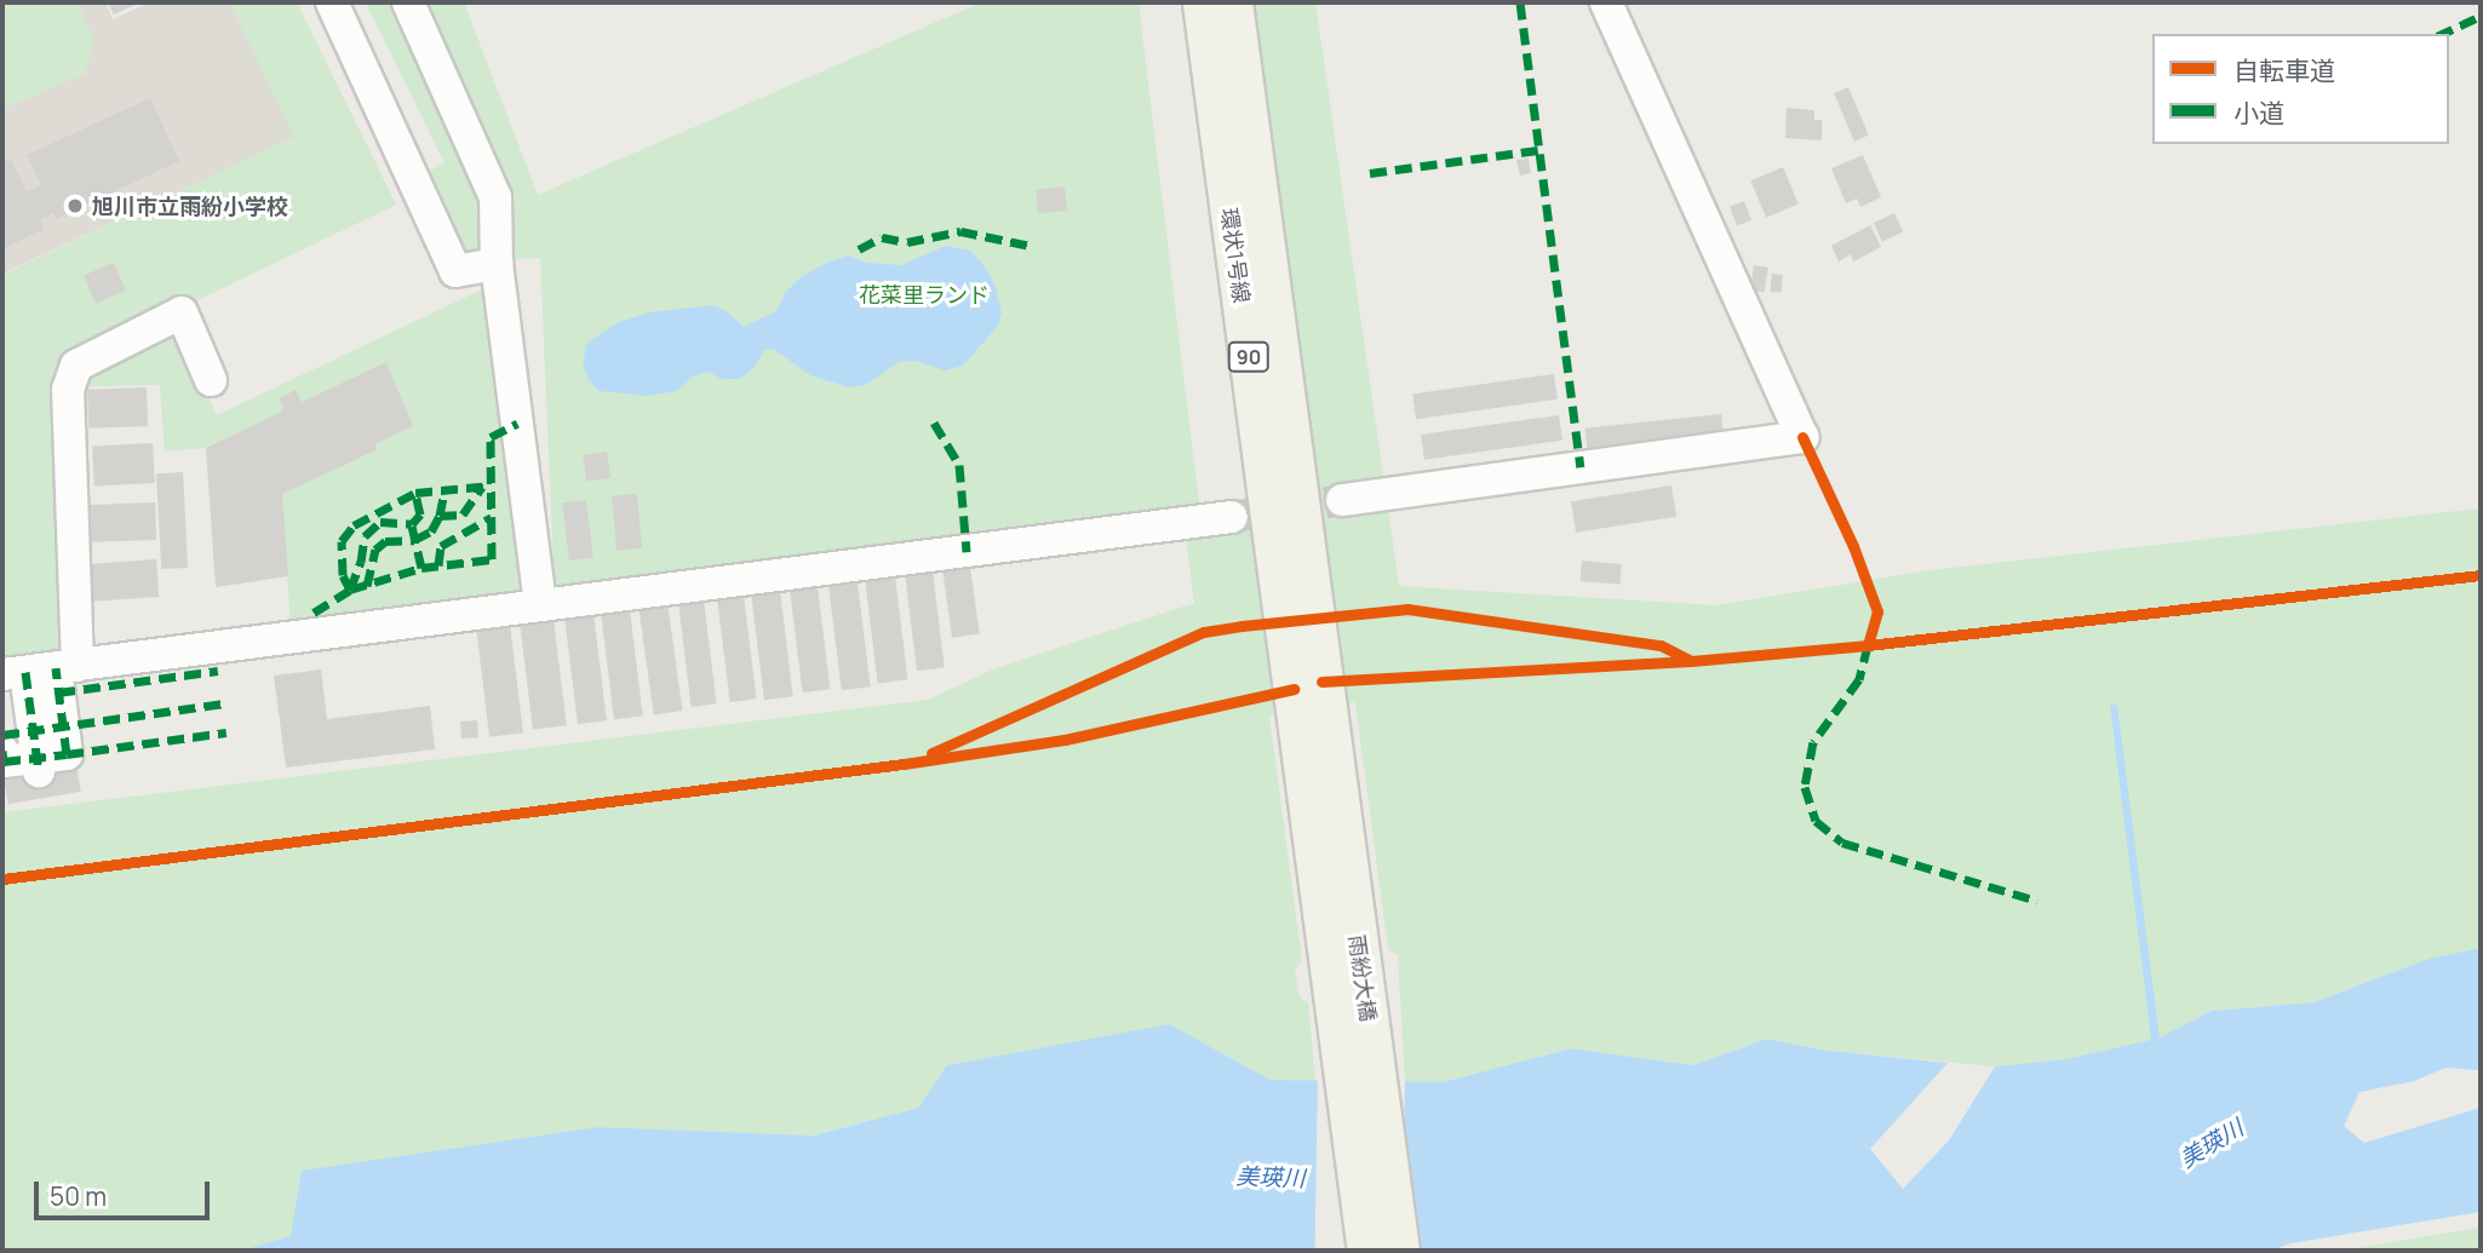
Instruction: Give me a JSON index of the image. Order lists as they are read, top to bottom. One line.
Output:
{"streets":{"main road":["環状1号線","90","雨紛大橋"]},"crossings":[["環状1号線","雨紛大橋"]],"water":["美瑛川"],"parks":["花菜里ランド"],"places":["旭川市立雨紛小学校"],"legend":["自転車道","小道"],"scale_bar":"50 m"}
